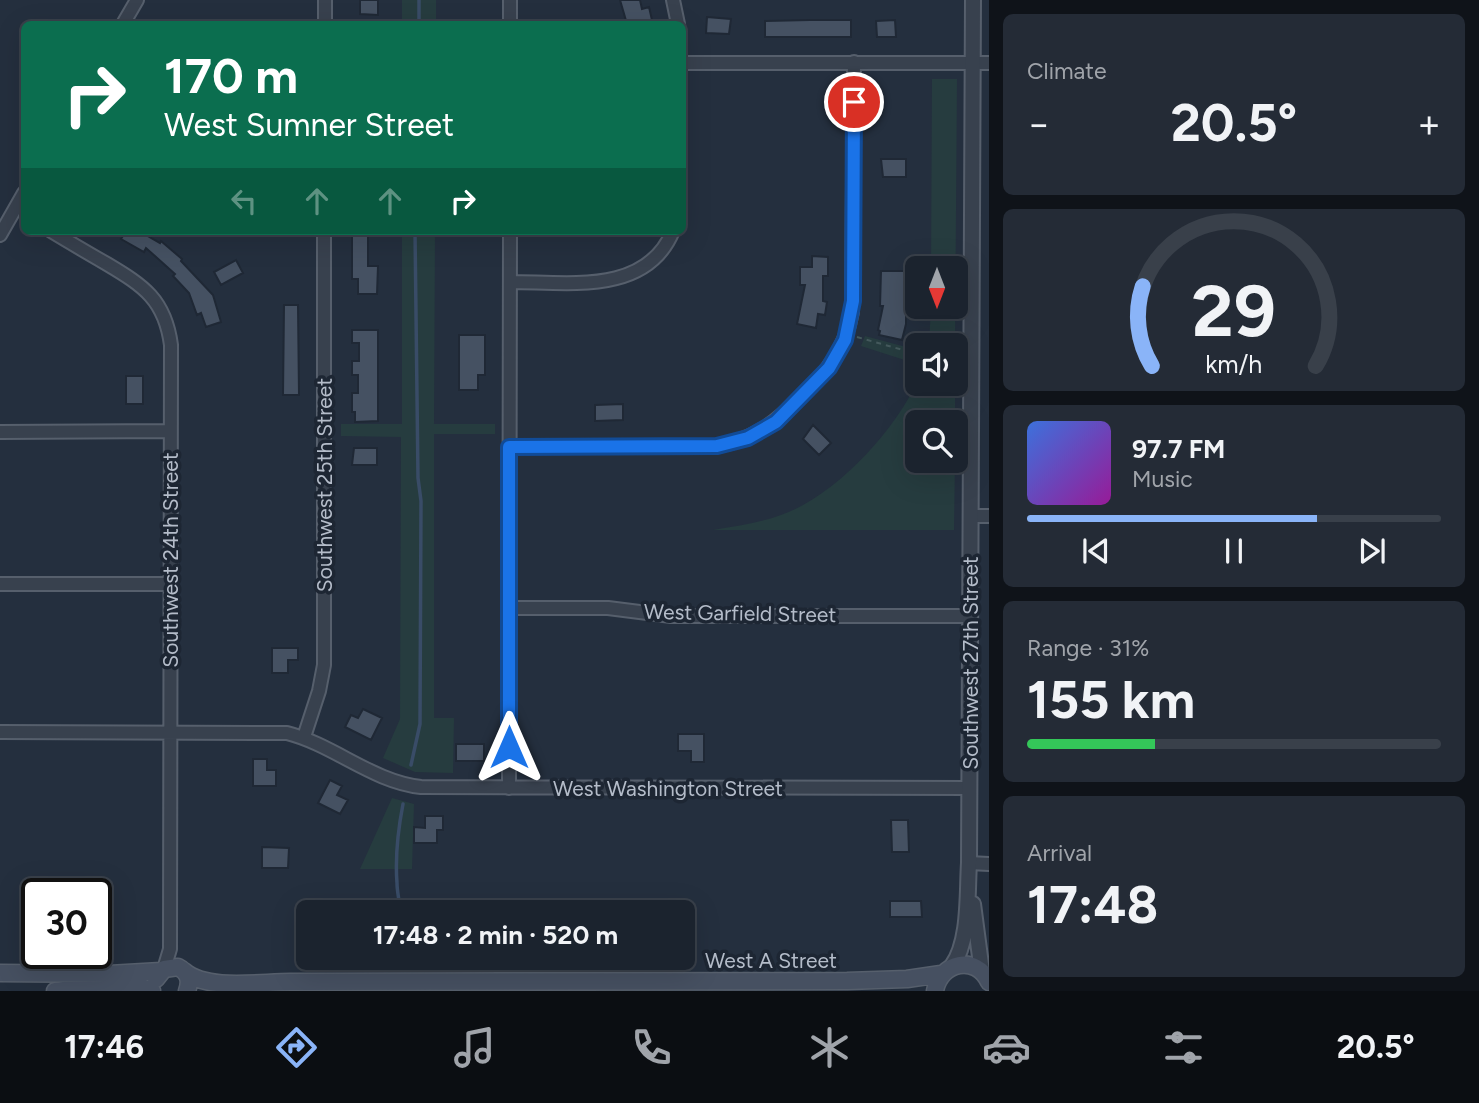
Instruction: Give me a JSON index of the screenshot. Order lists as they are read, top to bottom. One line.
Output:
{"streets":{"main road":["West A Street"],"street":["Southwest 25th Street","Southwest 24th Street","West Garfield Street","Southwest 27th Street","West Washington Street"]},"crossings":[["Southwest 25th Street","West Washington Street"],["Southwest 24th Street","West Washington Street"],["Southwest 24th Street","West A Street"],["West Garfield Street","Southwest 27th Street"],["Southwest 27th Street","West Washington Street"],["Southwest 27th Street","West A Street"]],"north":"bottom","page":{"tile":["Climate",["Range · 31%","155 km"],["Arrival","17:48"]],"turn":["170 m","West Sumner Street"],"heat":["−","20.5°","+"],"song":["97.7 FM","Music"],"limit":"30","trip":"17:48 · 2 min · 520 m","tabs":["17:46","20.5°"],"gauge":["29","km/h"]}}
